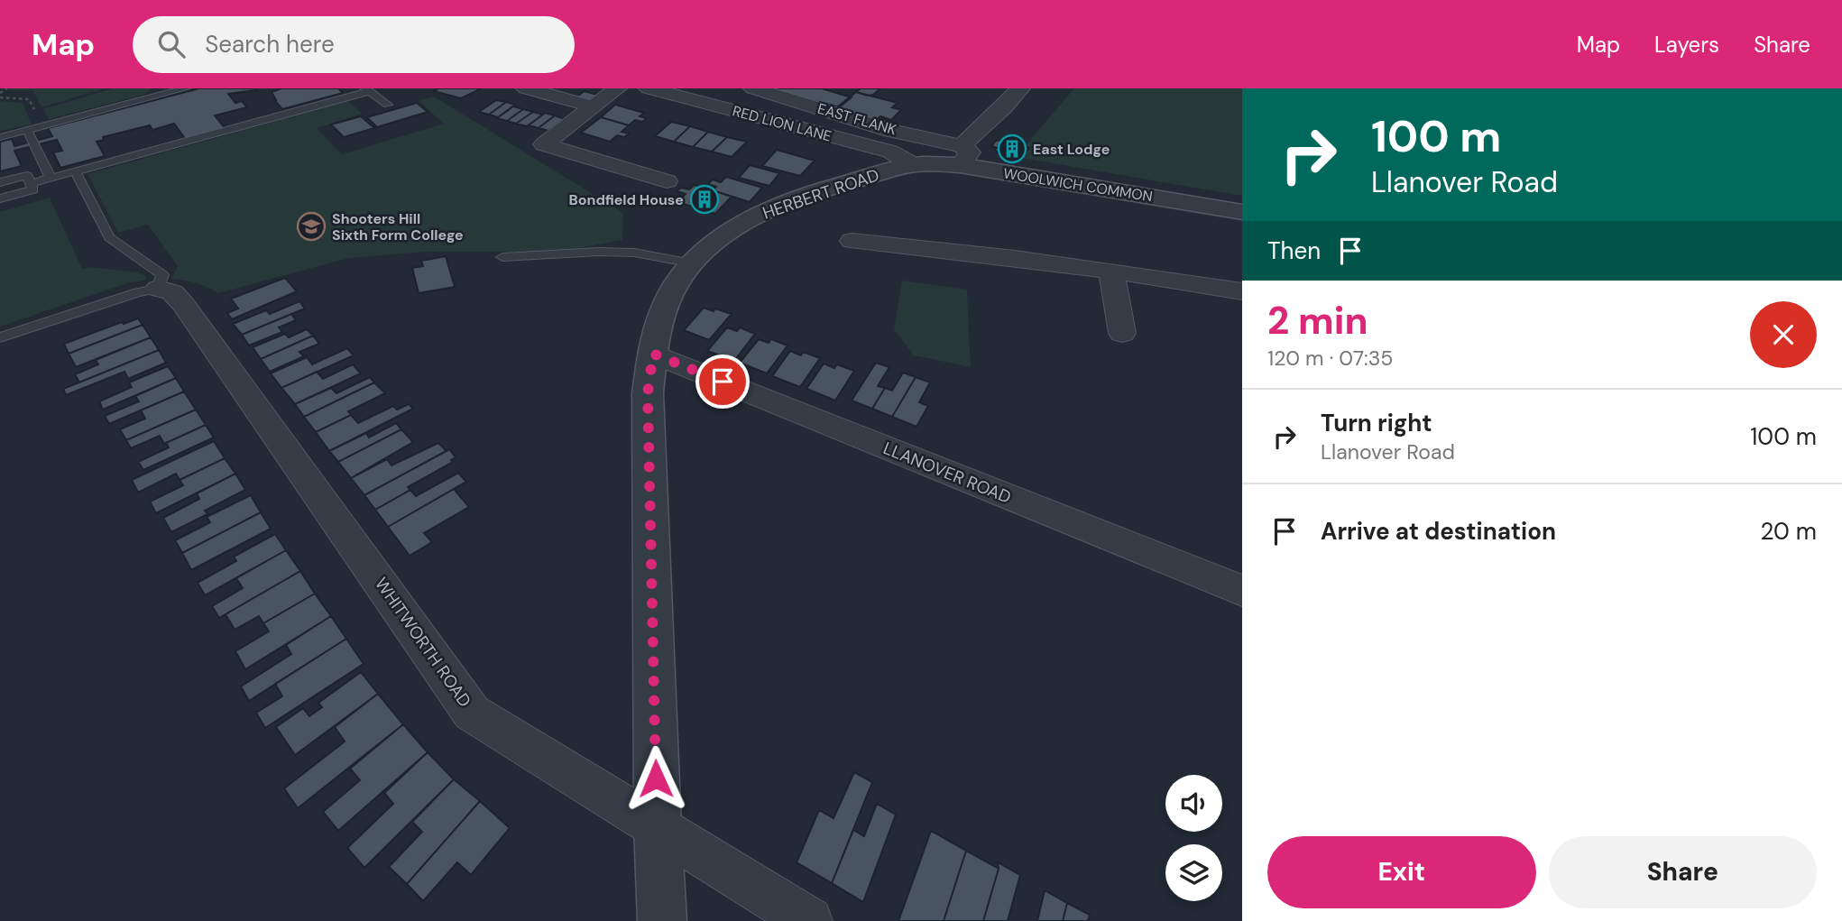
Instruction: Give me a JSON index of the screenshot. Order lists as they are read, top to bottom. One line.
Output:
{"streets":{"street":["EAST FLANK","RED LION LANE","WOOLWICH COMMON","HERBERT ROAD","LLANOVER ROAD","WHITWORTH ROAD"]},"crossings":[["EAST FLANK","WOOLWICH COMMON"],["RED LION LANE","WOOLWICH COMMON"],["RED LION LANE","HERBERT ROAD"],["WOOLWICH COMMON","HERBERT ROAD"],["HERBERT ROAD","LLANOVER ROAD"],["HERBERT ROAD","WHITWORTH ROAD"]],"places":{"building":["East Lodge","Bondfield House"],"school or university":["Shooters Hill Sixth Form College"]},"page":{"header":"Map","search":"Search here","nav":["Map","Layers","Share"],"turn":["100 m","Llanover Road"],"then":"Then","heading":["2 min","120 m · 07:35"],"list":[{"name":"Turn right","note":"Llanover Road","value":"100 m"},{"name":"Arrive at destination","value":"20 m"}],"buttons":["Exit","Share"]}}
